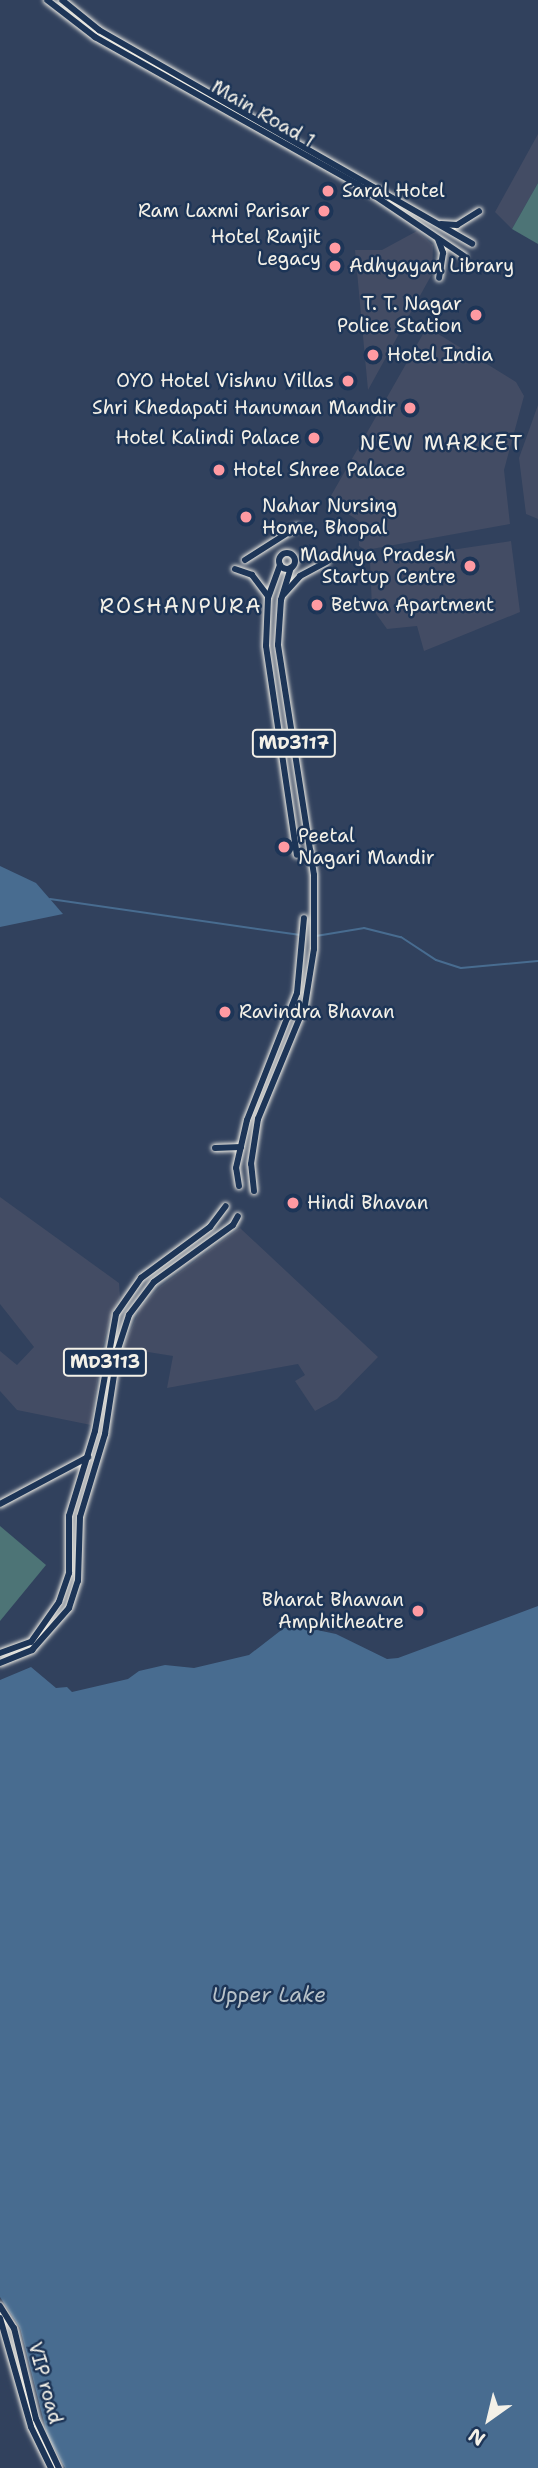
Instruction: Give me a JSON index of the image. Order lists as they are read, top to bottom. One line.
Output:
{"streets":{"main road":["Main Road 1","MD3117","MD3113","VIP road"]},"districts":["NEW MARKET","ROSHANPURA"],"water":["Upper Lake"],"places":["Saral Hotel","Ram Laxmi Parisar","Hotel Ranjit Legacy","Adhyayan Library","T. T. Nagar Police Station","Hotel India","OYO Hotel Vishnu Villas","Shri Khedapati Hanuman Mandir","Hotel Kalindi Palace","Hotel Shree Palace","Nahar Nursing Home, Bhopal","Madhya Pradesh Startup Centre","Betwa Apartment","Peetal Nagari Mandir","Ravindra Bhavan","Hindi Bhavan","Bharat Bhawan Amphitheatre"],"north":"bottom left"}
